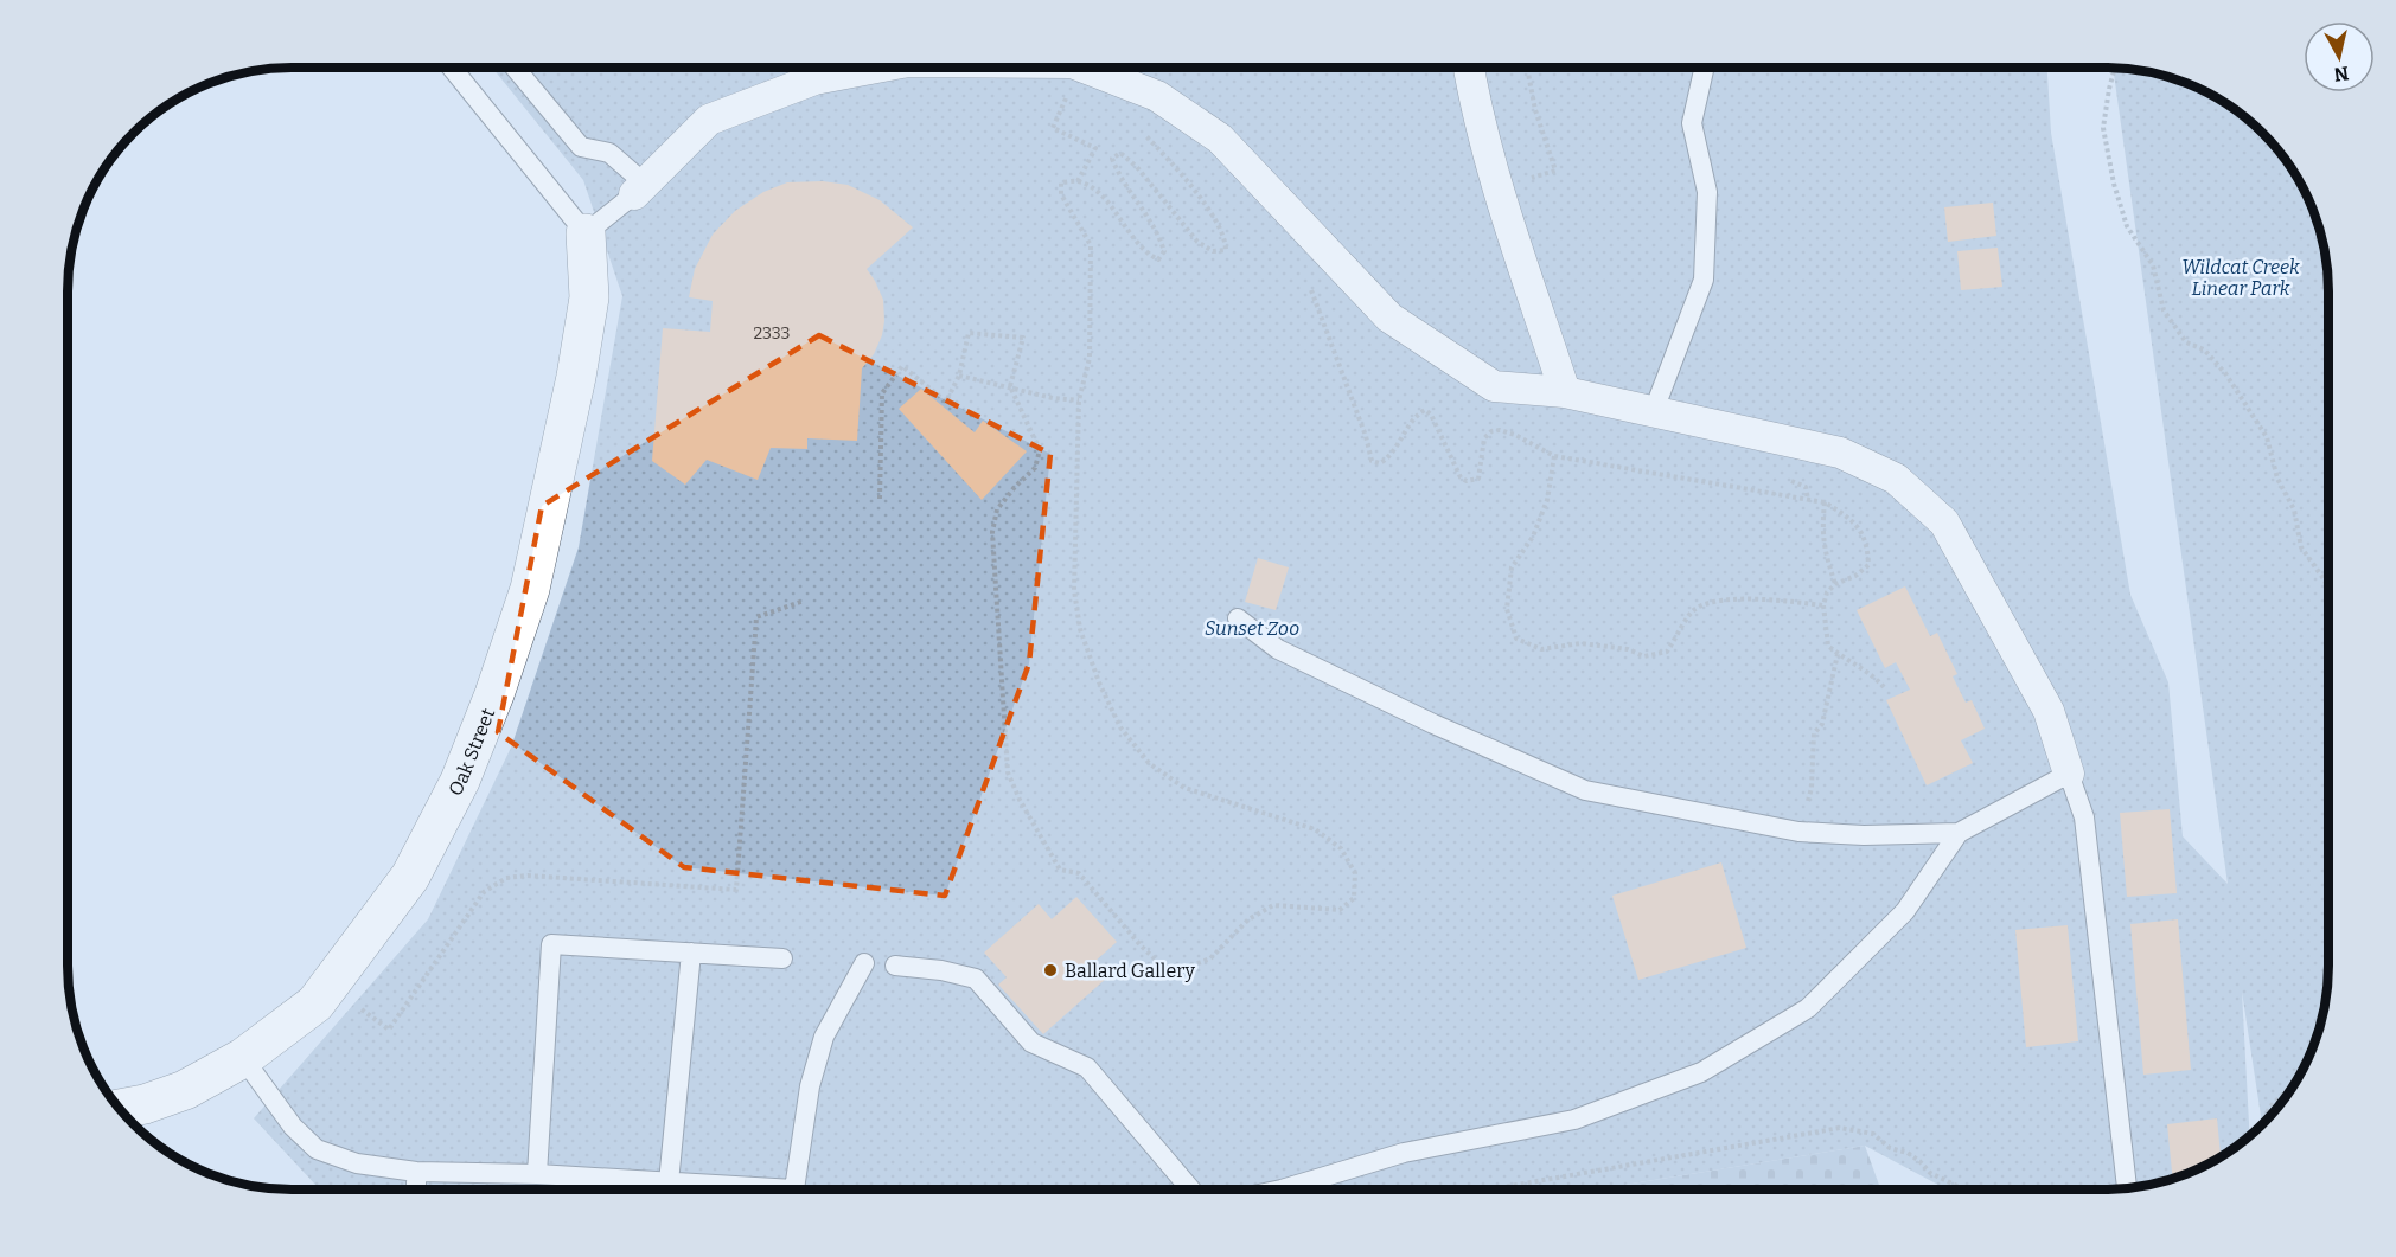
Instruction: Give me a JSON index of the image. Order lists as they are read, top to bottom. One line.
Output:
{"streets":{"street":["Oak Street"]},"parks":["Wildcat Creek Linear Park","Sunset Zoo"],"places":["Ballard Gallery"],"house_numbers":["2333"],"north":"bottom"}
